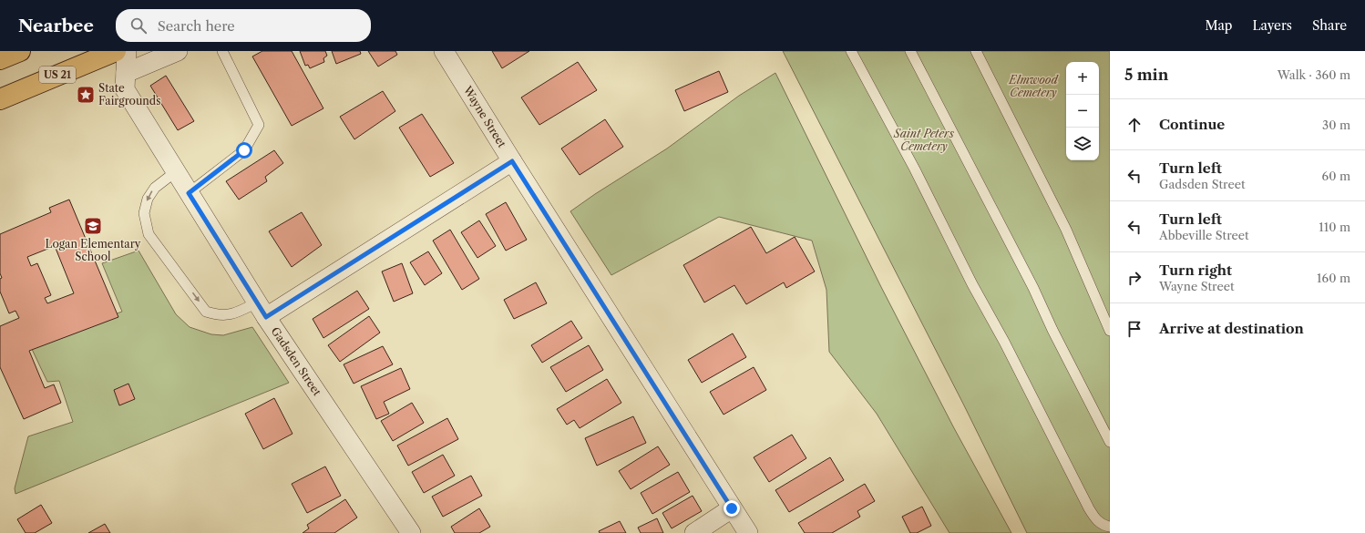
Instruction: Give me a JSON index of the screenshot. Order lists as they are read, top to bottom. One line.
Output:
{"streets":{"highway":["US 21"],"street":["Wayne Street","Gadsden Street"]},"parks":["Elmwood Cemetery","Saint Peters Cemetery"],"places":{"place":["State Fairgrounds"],"school or university":["Logan Elementary School"]},"page":{"header":"Nearbee","search":"Search here","nav":["Map","Layers","Share"],"heading":["5 min","Walk · 360 m"],"map_buttons":["+","−"],"list":[["Continue","30 m"],["Turn left","Gadsden Street","60 m"],["Turn left","Abbeville Street","110 m"],["Turn right","Wayne Street","160 m"],"Arrive at destination"]}}
